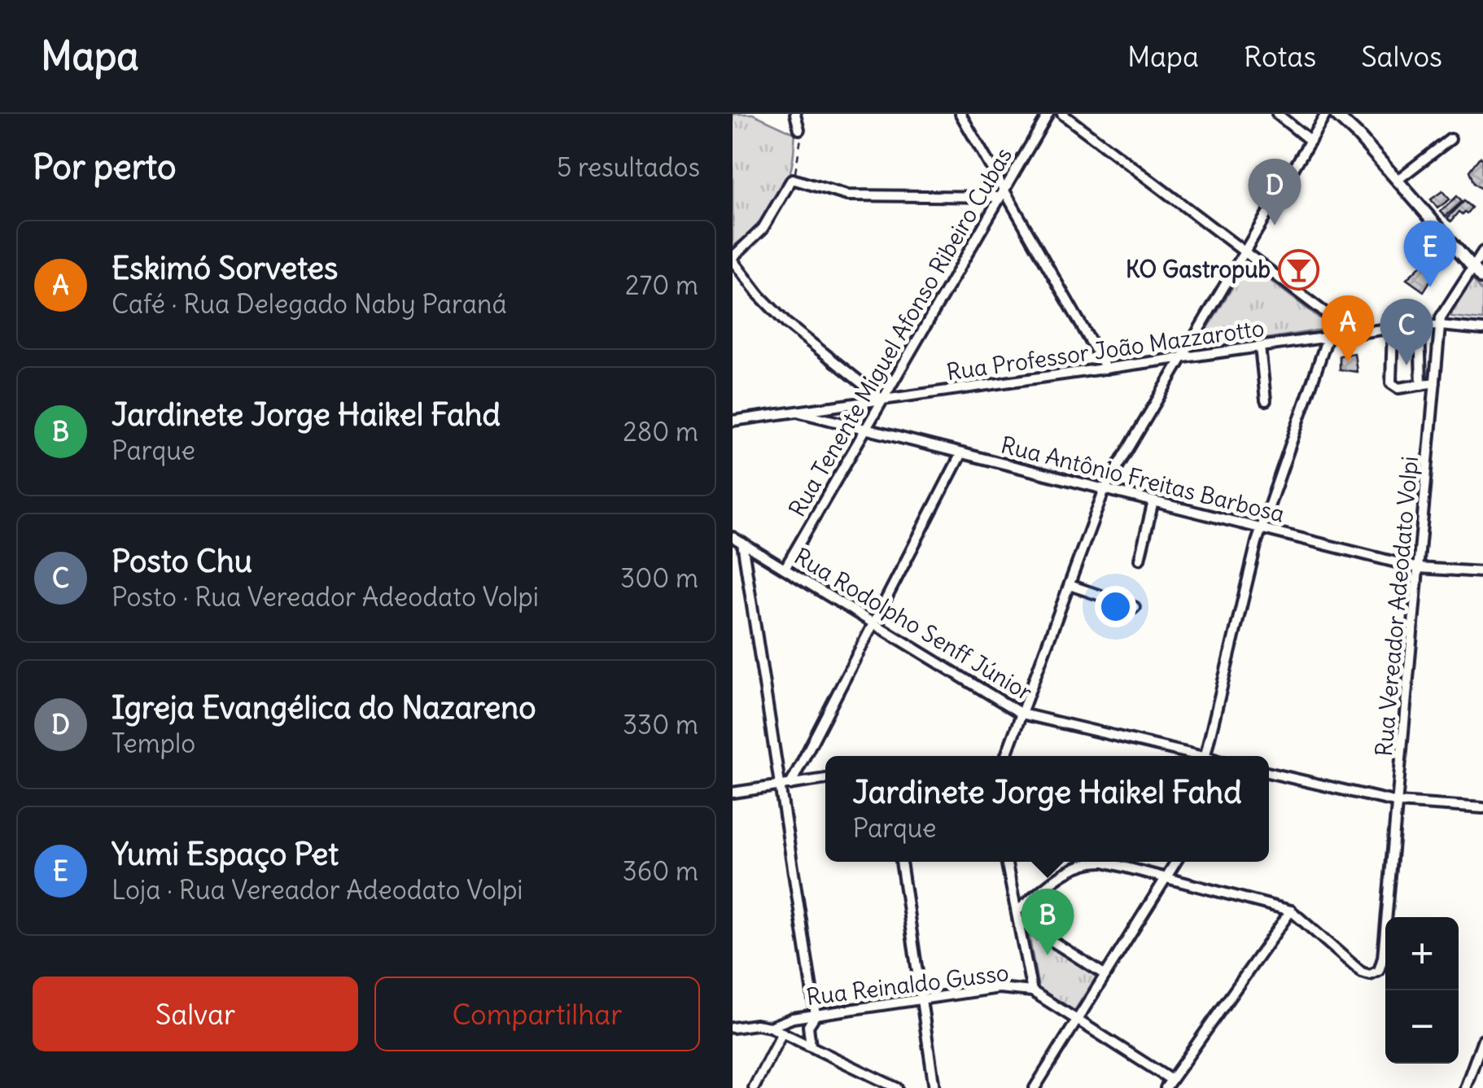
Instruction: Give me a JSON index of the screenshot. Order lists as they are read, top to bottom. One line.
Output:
{"streets":{"street":["Rua Tenente Miguel Afonso Ribeiro Cubas","Rua Professor João Mazzarotto","Rua Antônio Freitas Barbosa","Rua Vereador Adeodato Volpi","Rua Rodolpho Senff Júnior","Rua Reinaldo Gusso"]},"crossings":[["Rua Tenente Miguel Afonso Ribeiro Cubas","Rua Professor João Mazzarotto"],["Rua Tenente Miguel Afonso Ribeiro Cubas","Rua Antônio Freitas Barbosa"],["Rua Tenente Miguel Afonso Ribeiro Cubas","Rua Rodolpho Senff Júnior"],["Rua Professor João Mazzarotto","Rua Antônio Freitas Barbosa"],["Rua Professor João Mazzarotto","Rua Vereador Adeodato Volpi"],["Rua Antônio Freitas Barbosa","Rua Vereador Adeodato Volpi"]],"places":{"bar":["KO Gastropub"]},"page":{"header":"Mapa","nav":["Mapa","Rotas","Salvos"],"heading":["Por perto","5 resultados"],"pins":["D","E","A","C","B"],"list":[{"mark":"A","name":"Eskimó Sorvetes","note":"Café · Rua Delegado Naby Paraná","value":"270 m"},{"mark":"B","name":"Jardinete Jorge Haikel Fahd","note":"Parque","value":"280 m"},{"mark":"C","name":"Posto Chu","note":"Posto · Rua Vereador Adeodato Volpi","value":"300 m"},{"mark":"D","name":"Igreja Evangélica do Nazareno","note":"Templo","value":"330 m"},{"mark":"E","name":"Yumi Espaço Pet","note":"Loja · Rua Vereador Adeodato Volpi","value":"360 m"}],"popup":["Jardinete Jorge Haikel Fahd","Parque"],"map_buttons":["+","−"],"buttons":["Salvar","Compartilhar"]}}
